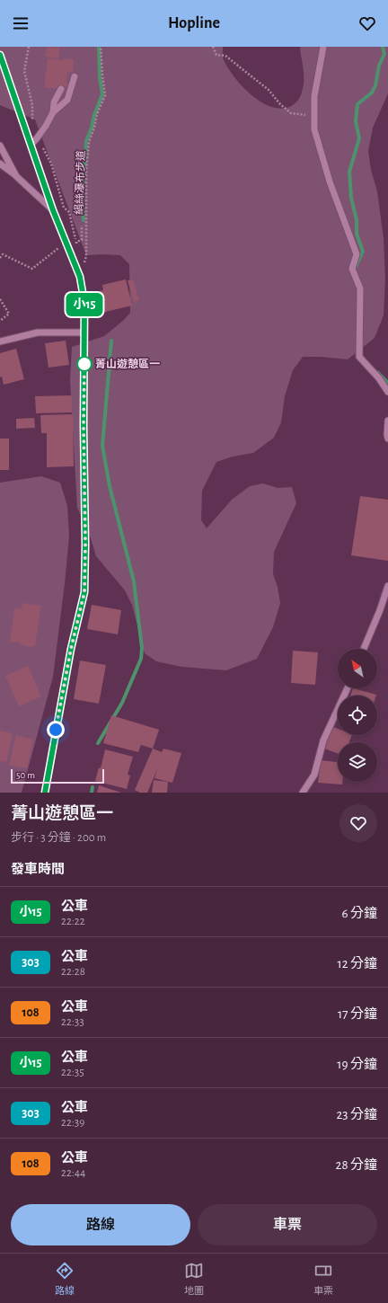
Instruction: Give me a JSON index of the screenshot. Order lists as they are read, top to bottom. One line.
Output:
{"streets":{"path":["絹絲瀑布步道"]},"places":["菁山遊憩區一"],"lines":["bus line 小15"],"scale_bar":"50 m","north":"top left","page":{"header":"Hopline","on_map":"小15","scale":"50 m","heading":[["菁山遊憩區一","步行 · 3 分鐘 · 200 m"],"發車時間"],"list":[{"mark":"小15","name":"公車","note":"22:22","value":"6 分鐘"},{"mark":"303","name":"公車","note":"22:28","value":"12 分鐘"},{"mark":"108","name":"公車","note":"22:33","value":"17 分鐘"},{"mark":"小15","name":"公車","note":"22:35","value":"19 分鐘"},{"mark":"303","name":"公車","note":"22:39","value":"23 分鐘"},{"mark":"108","name":"公車","note":"22:44","value":"28 分鐘"}],"buttons":["路線","車票"],"tabs":["路線","地圖","車票"]}}
